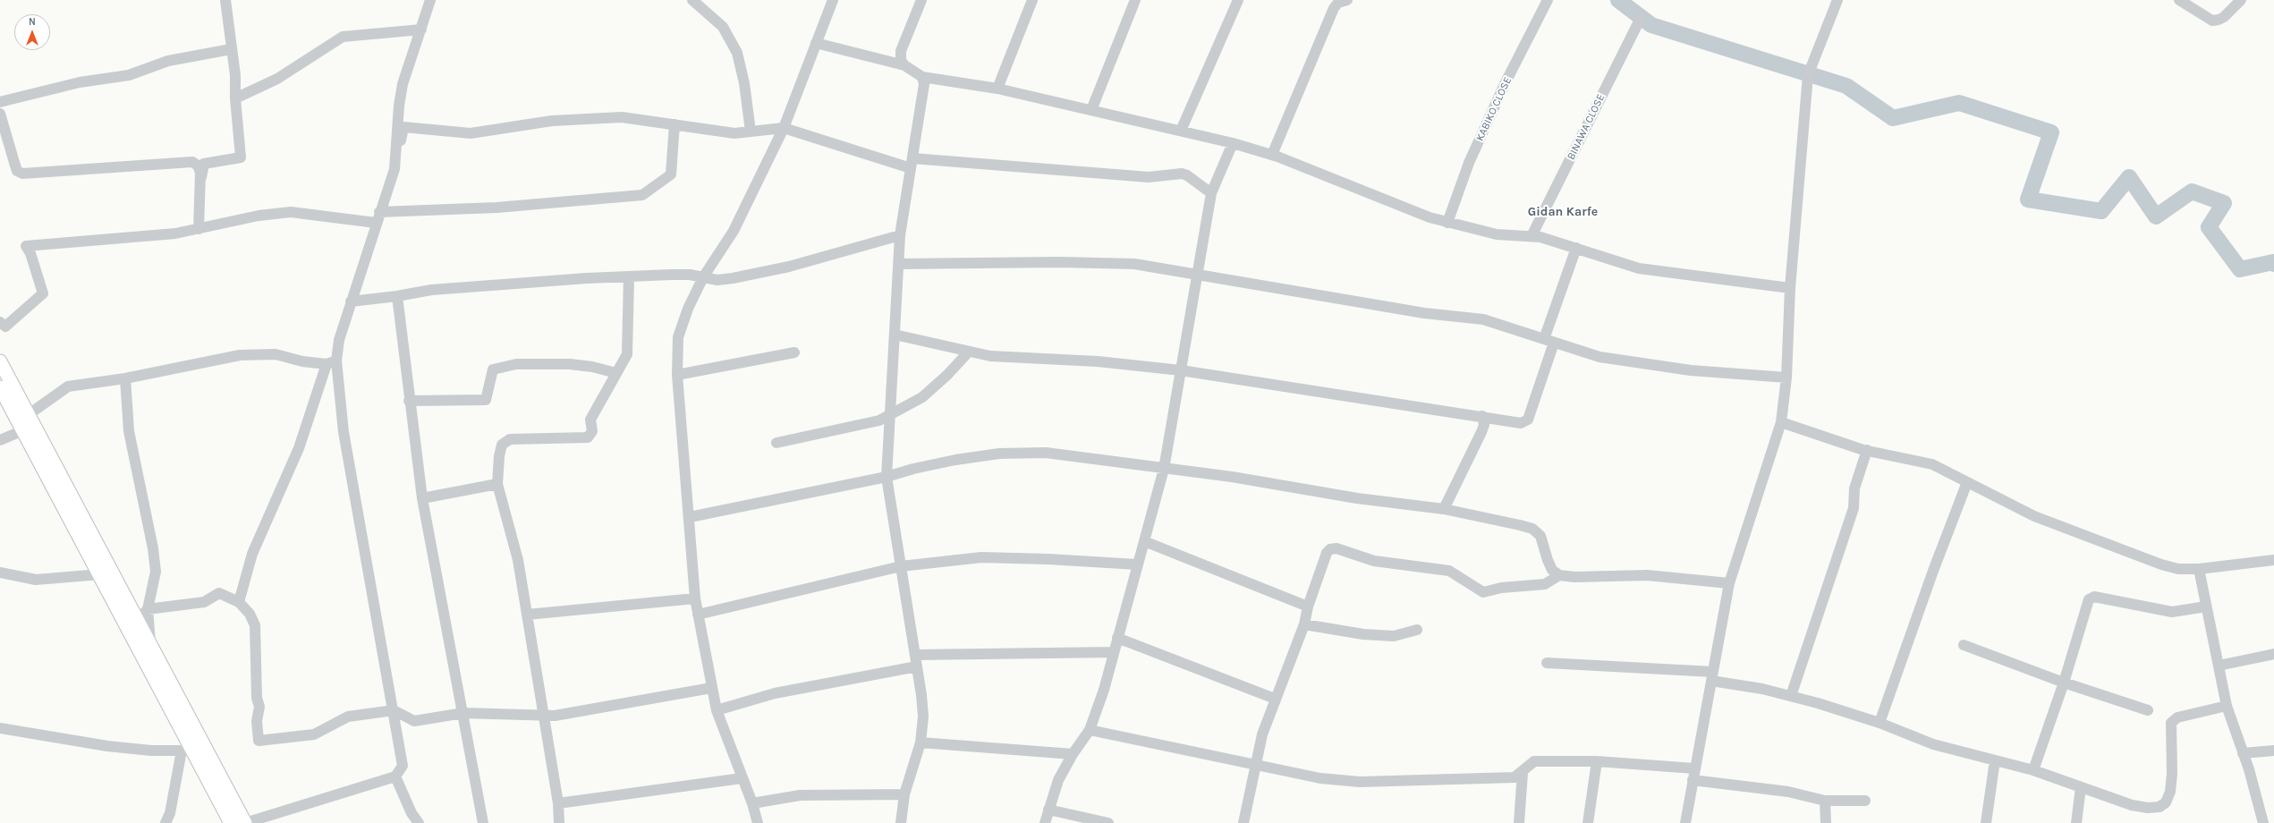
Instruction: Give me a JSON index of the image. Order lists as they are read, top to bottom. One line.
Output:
{"streets":{"street":["KABIKO CLOSE","BINAWA CLOSE"]},"districts":["Gidan Karfe"],"north":"top"}
